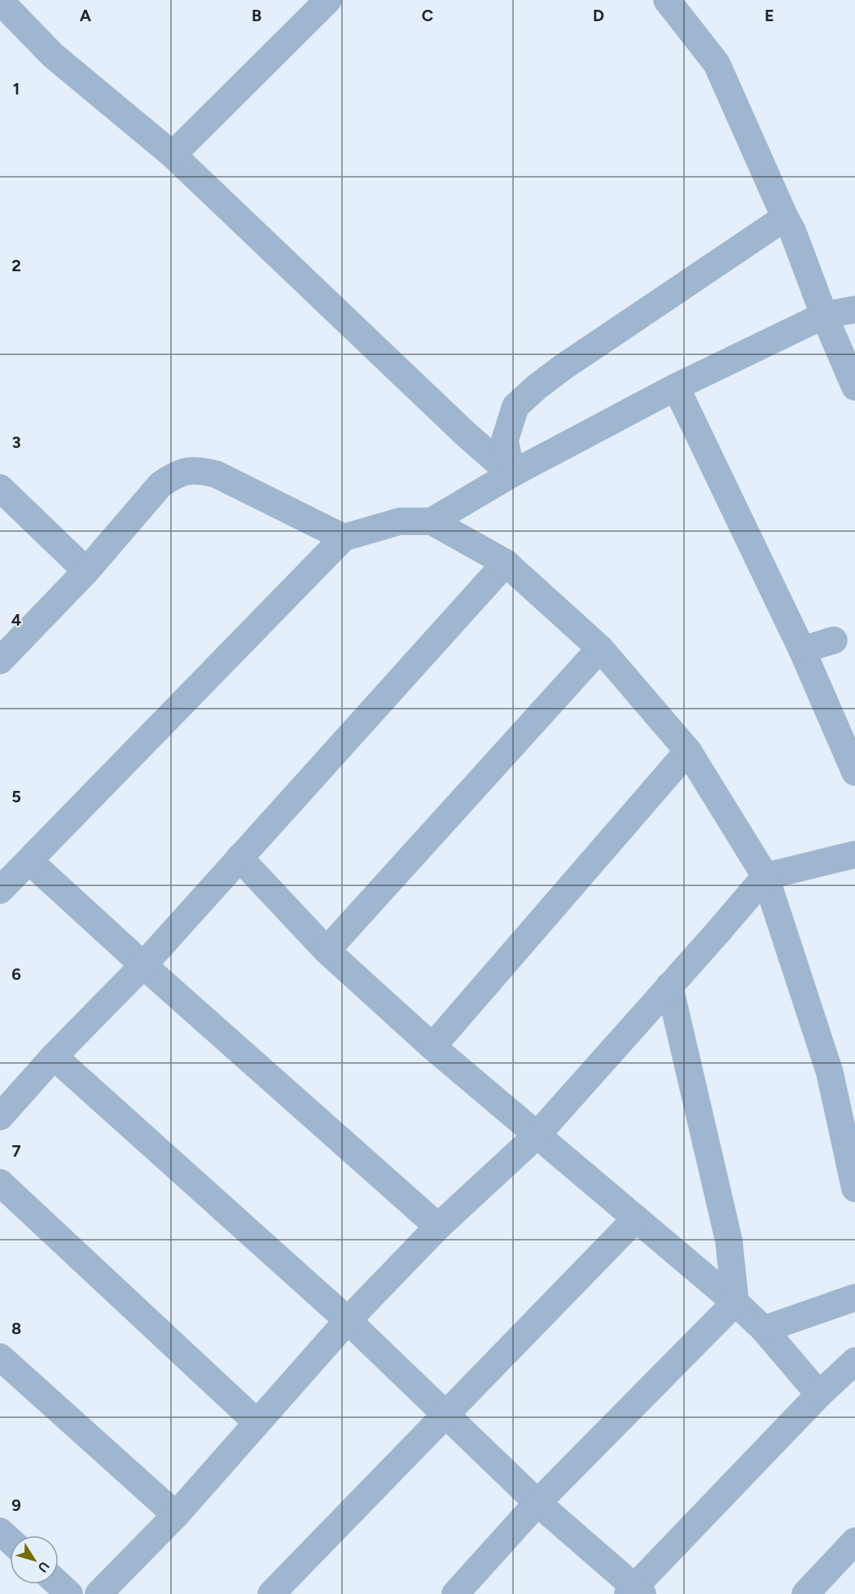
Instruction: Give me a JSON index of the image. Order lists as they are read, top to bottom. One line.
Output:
{"north":"bottom right","grid":{"columns":["A","B","C","D","E"],"rows":["1","2","3","4","5","6","7","8","9"]}}
